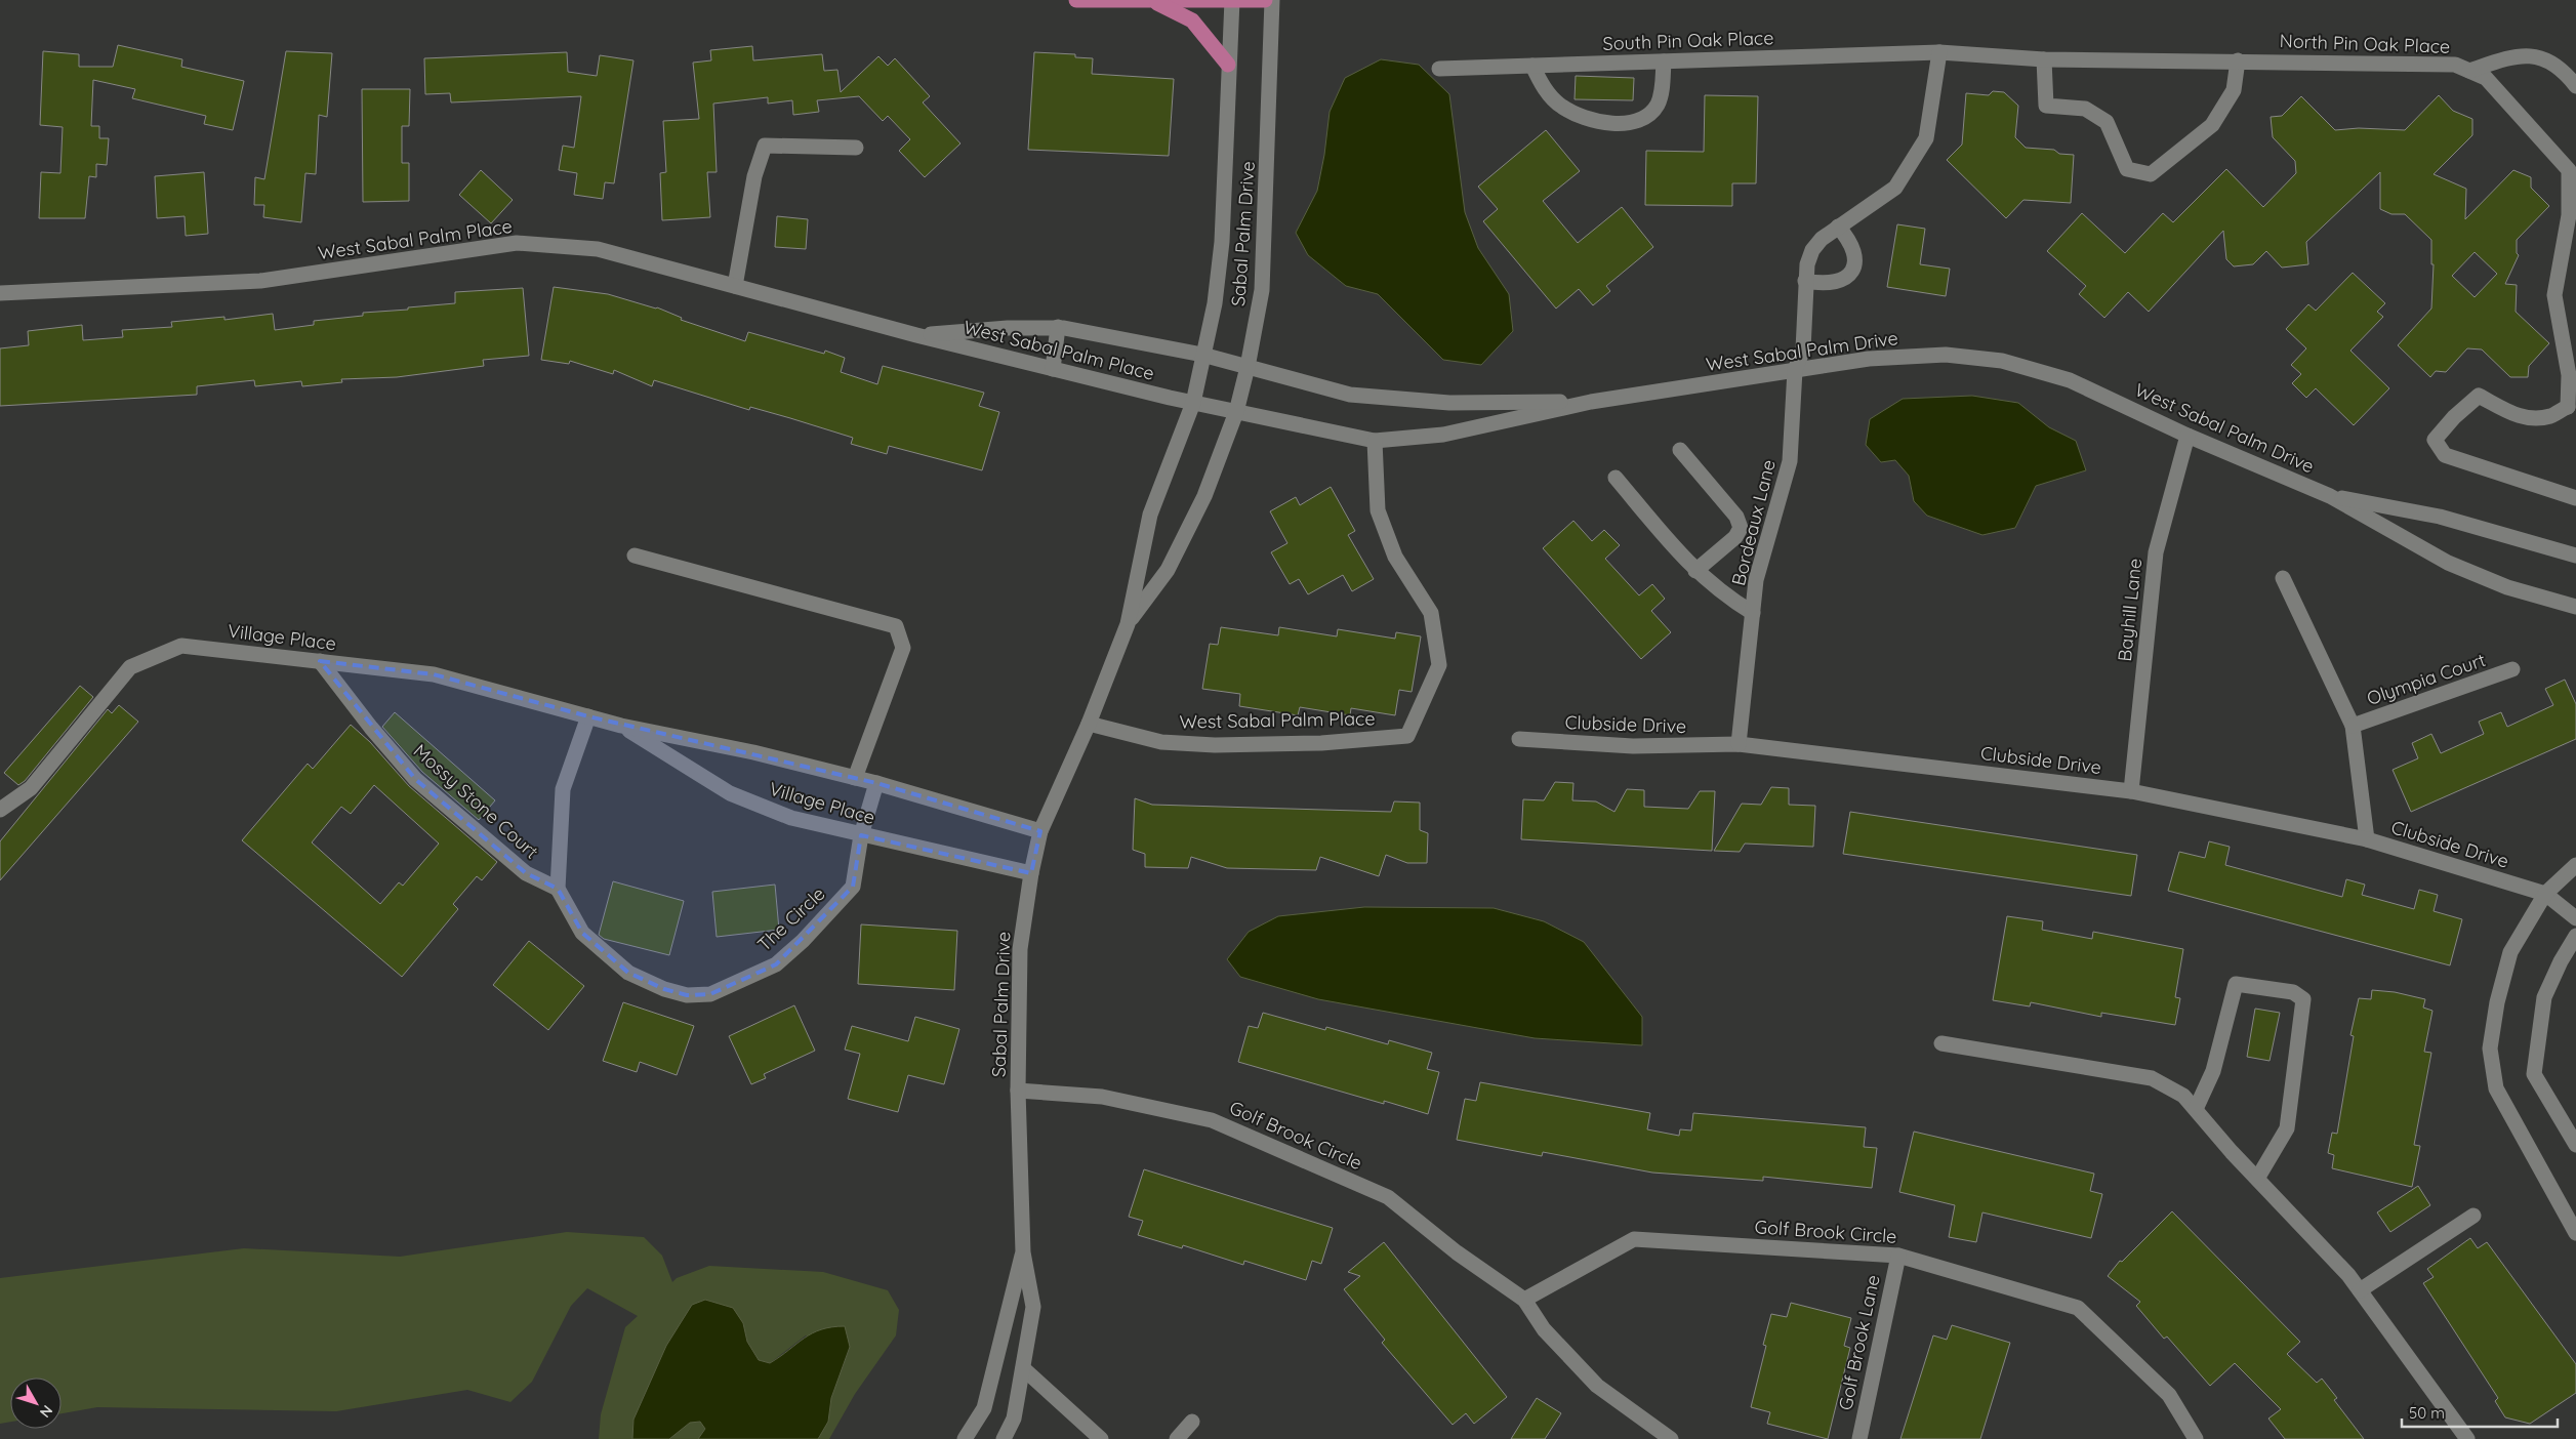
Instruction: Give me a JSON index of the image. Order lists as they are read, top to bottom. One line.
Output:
{"streets":{"street":["South Pin Oak Place","North Pin Oak Place","Sabal Palm Drive","West Sabal Palm Place","West Sabal Palm Drive","Bordeaux Lane","Bayhill Lane","Village Place","Olympia Court","Clubside Drive","Mossy Stone Court","The Circle","Golf Brook Circle","Golf Brook Lane"]},"crossings":[["South Pin Oak Place","North Pin Oak Place"],["South Pin Oak Place","Bordeaux Lane"],["North Pin Oak Place","Bordeaux Lane"],["Sabal Palm Drive","West Sabal Palm Place"],["Sabal Palm Drive","West Sabal Palm Drive"],["Sabal Palm Drive","Village Place"],["Sabal Palm Drive","Golf Brook Circle"],["West Sabal Palm Place","West Sabal Palm Drive"],["West Sabal Palm Drive","Bordeaux Lane"],["West Sabal Palm Drive","Bayhill Lane"],["Bordeaux Lane","Clubside Drive"],["Bayhill Lane","Clubside Drive"],["Village Place","Mossy Stone Court"],["Village Place","The Circle"],["Olympia Court","Clubside Drive"],["Mossy Stone Court","The Circle"],["Golf Brook Circle","Golf Brook Lane"]],"scale_bar":"50 m","north":"bottom right"}
